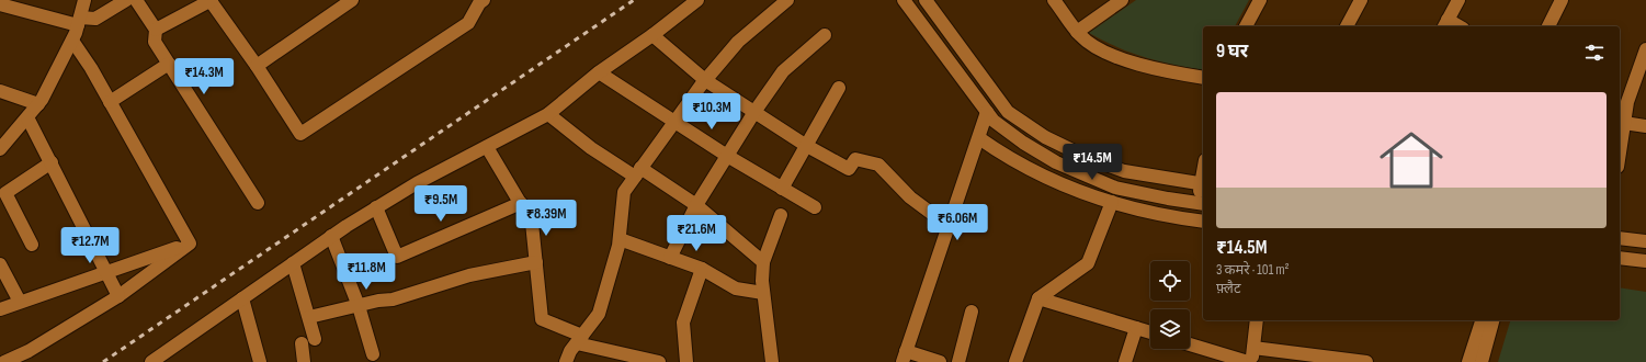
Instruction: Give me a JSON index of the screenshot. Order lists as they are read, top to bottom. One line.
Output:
{"page":{"heading":"9 घर","price":["₹14.3M","₹10.3M","₹14.5M","₹9.5M","₹8.39M","₹6.06M","₹21.6M","₹12.7M","₹11.8M"],"list":[{"name":"₹14.5M","note":"3 कमरे · 101 m² · फ़्लैट"}]}}
